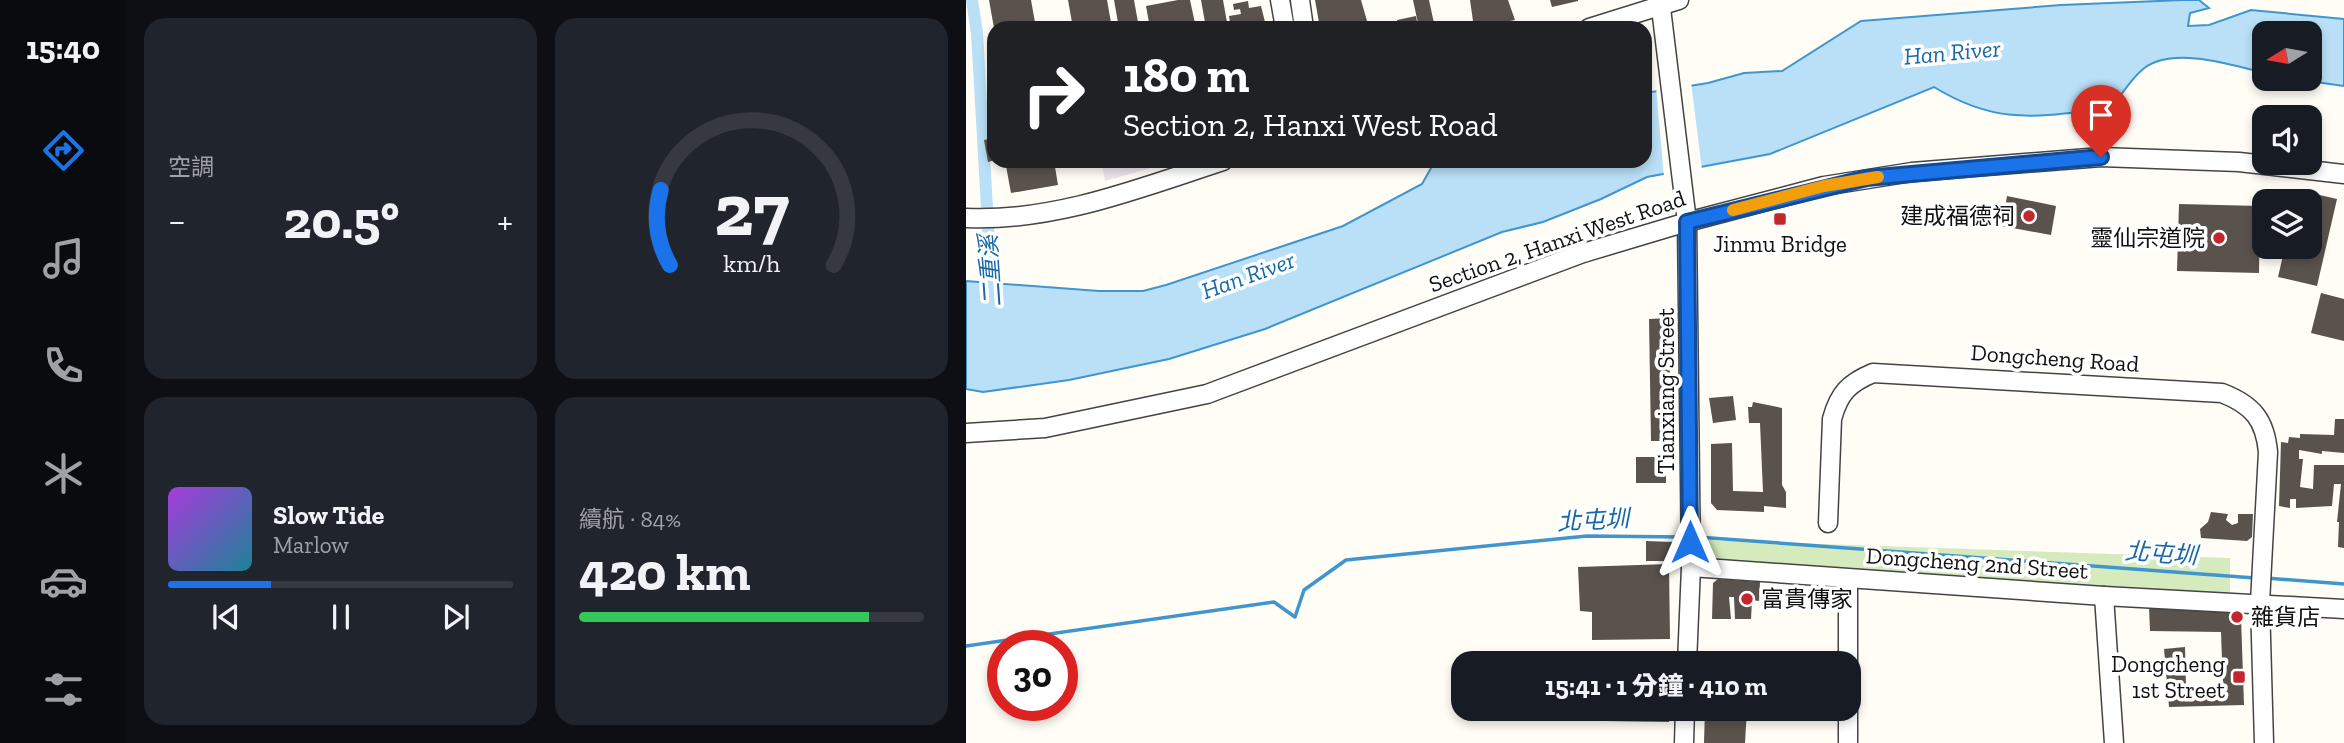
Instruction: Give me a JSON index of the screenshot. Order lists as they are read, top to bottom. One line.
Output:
{"streets":{"street":["Section 2, Hanxi West Road","Dongcheng Road","Tianxiang Street","Dongcheng 2nd Street"]},"crossings":[["Section 2, Hanxi West Road","Tianxiang Street"],["Dongcheng Road","Dongcheng 2nd Street"],["Tianxiang Street","Dongcheng 2nd Street"]],"water":["Han River","二重溪","北屯圳"],"places":{"other":["建成福德祠","靈仙宗道院","富貴傳家","雜貨店"],"transit":["Jinmu Bridge","Dongcheng 1st Street"]},"north":"left","page":{"tabs":"15:40","tile":["空調",["續航 · 84%","420 km"]],"turn":["180 m","Section 2, Hanxi West Road"],"heat":["−","20.5°","+"],"song":["Slow Tide","Marlow"],"limit":"30","trip":"15:41 · 1 分鐘 · 410 m","gauge":["27","km/h"]}}
